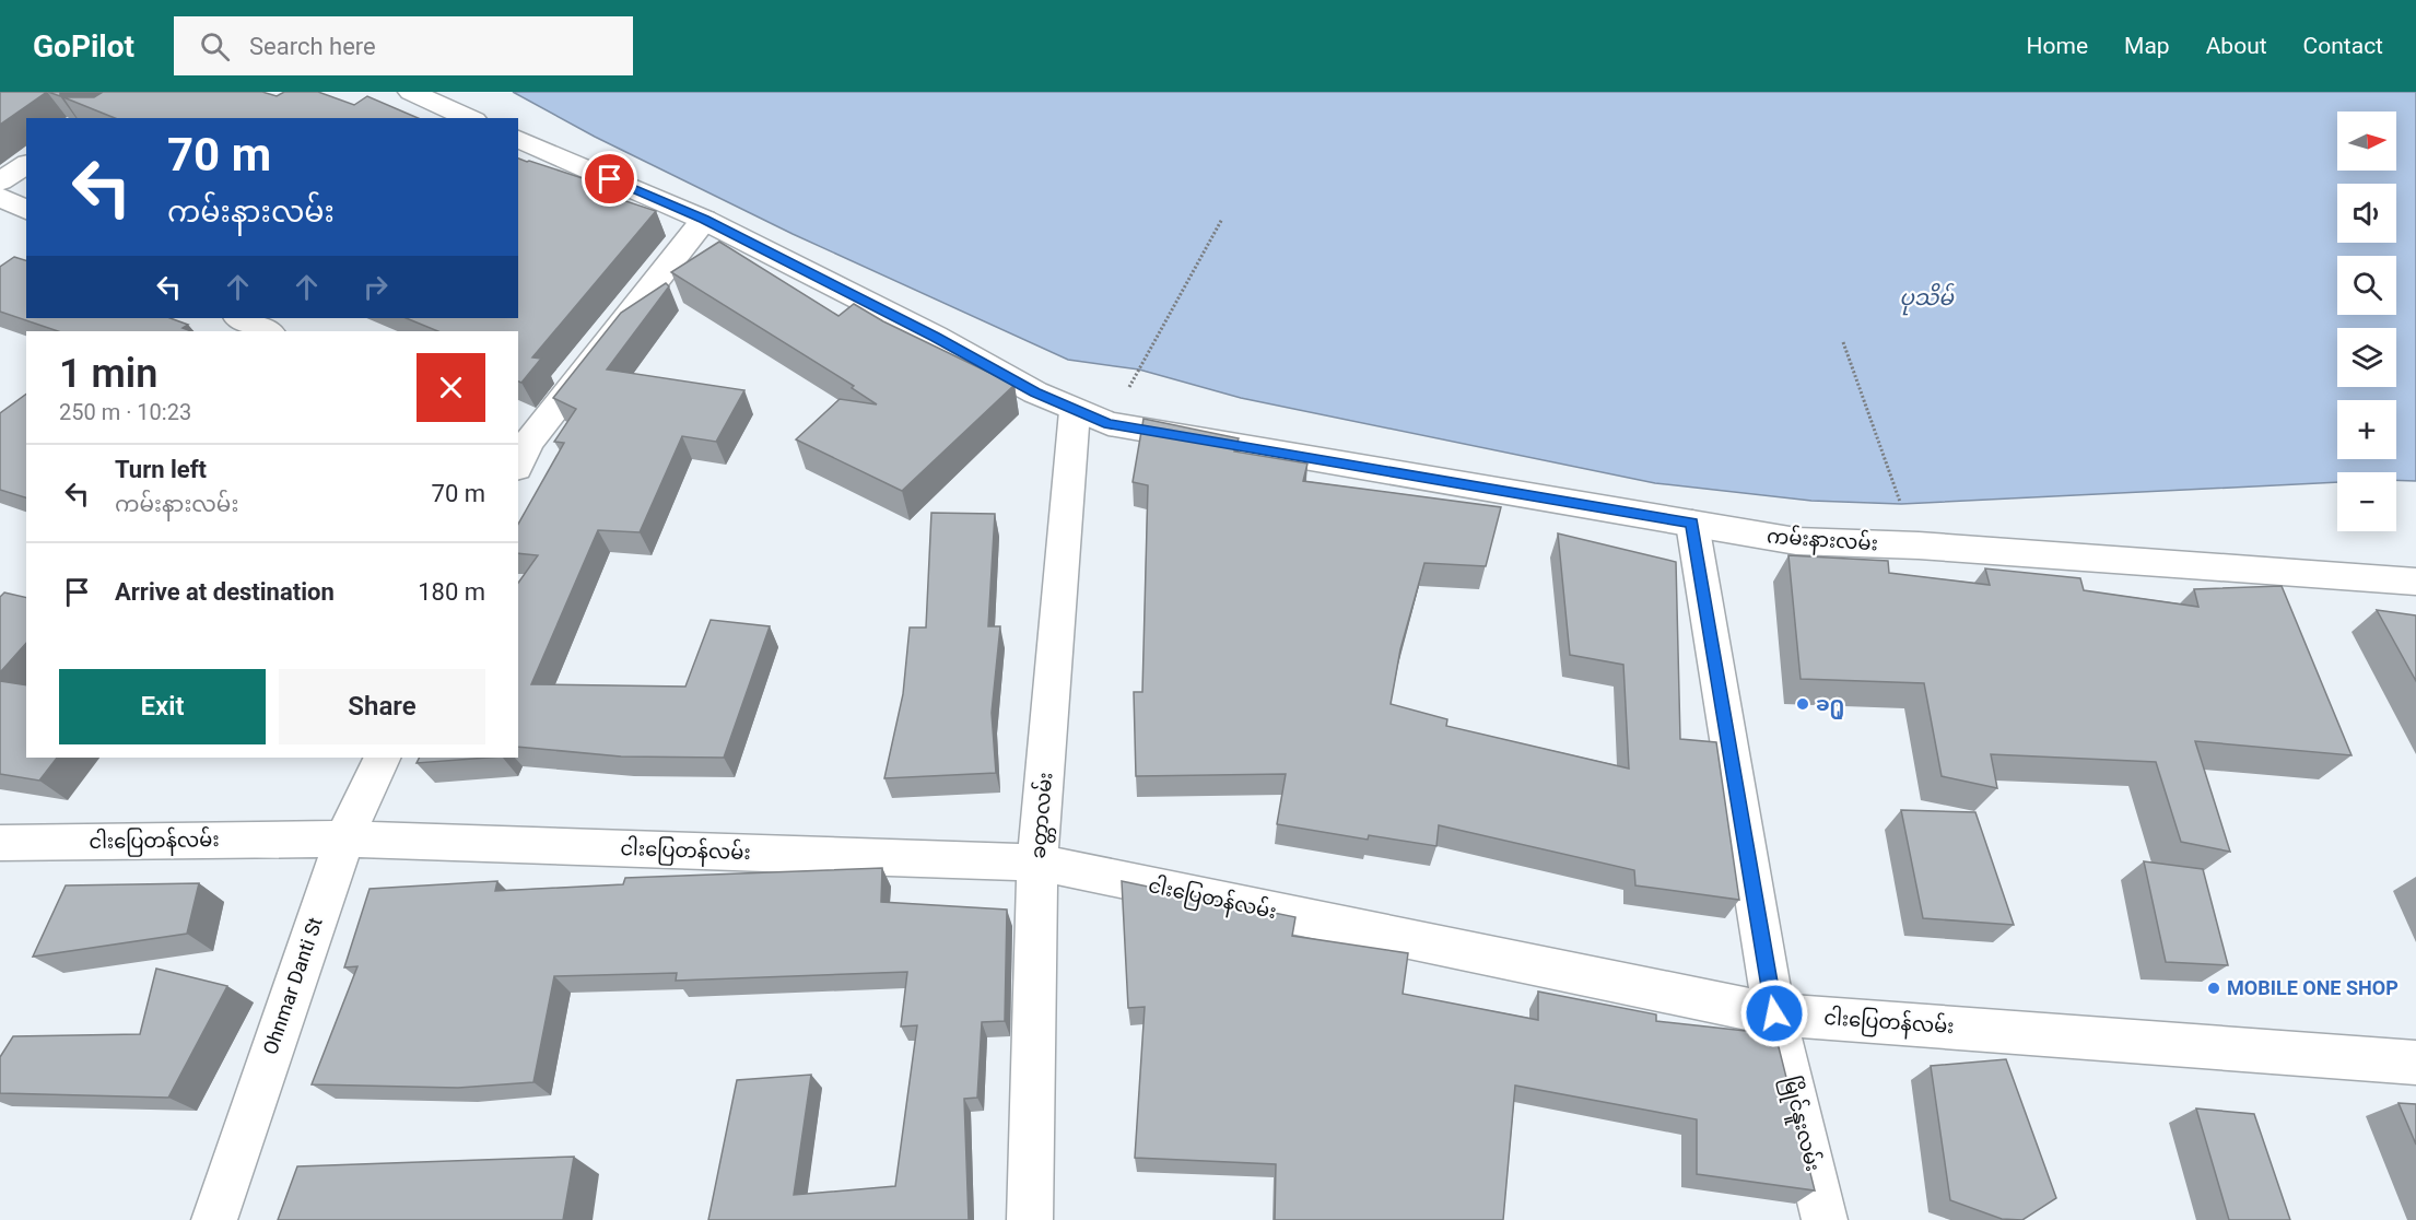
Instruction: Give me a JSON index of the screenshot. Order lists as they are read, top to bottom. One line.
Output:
{"streets":{"street":["ကမ်းနားလမ်း","ခတ္တာလမ်း","ငါးပြေတန်လမ်း","Ohnmar Danti St","မြိုင်နူးလမ်း"]},"crossings":[["ကမ်းနားလမ်း","ခတ္တာလမ်း"],["ကမ်းနားလမ်း","မြိုင်နူးလမ်း"],["ခတ္တာလမ်း","ငါးပြေတန်လမ်း"],["ငါးပြေတန်လမ်း","Ohnmar Danti St"],["ငါးပြေတန်လမ်း","မြိုင်နူးလမ်း"]],"water":["ပုသိမ်"],"places":["ခ႐ု","MOBILE ONE SHOP"],"north":"right","page":{"header":"GoPilot","search":"Search here","nav":["Home","Map","About","Contact"],"map_buttons":["+","−"],"turn":["70 m","ကမ်းနားလမ်း"],"heading":["1 min","250 m · 10:23"],"list":[{"name":"Turn left","note":"ကမ်းနားလမ်း","value":"70 m"},{"name":"Arrive at destination","value":"180 m"}],"buttons":["Exit","Share"]}}
